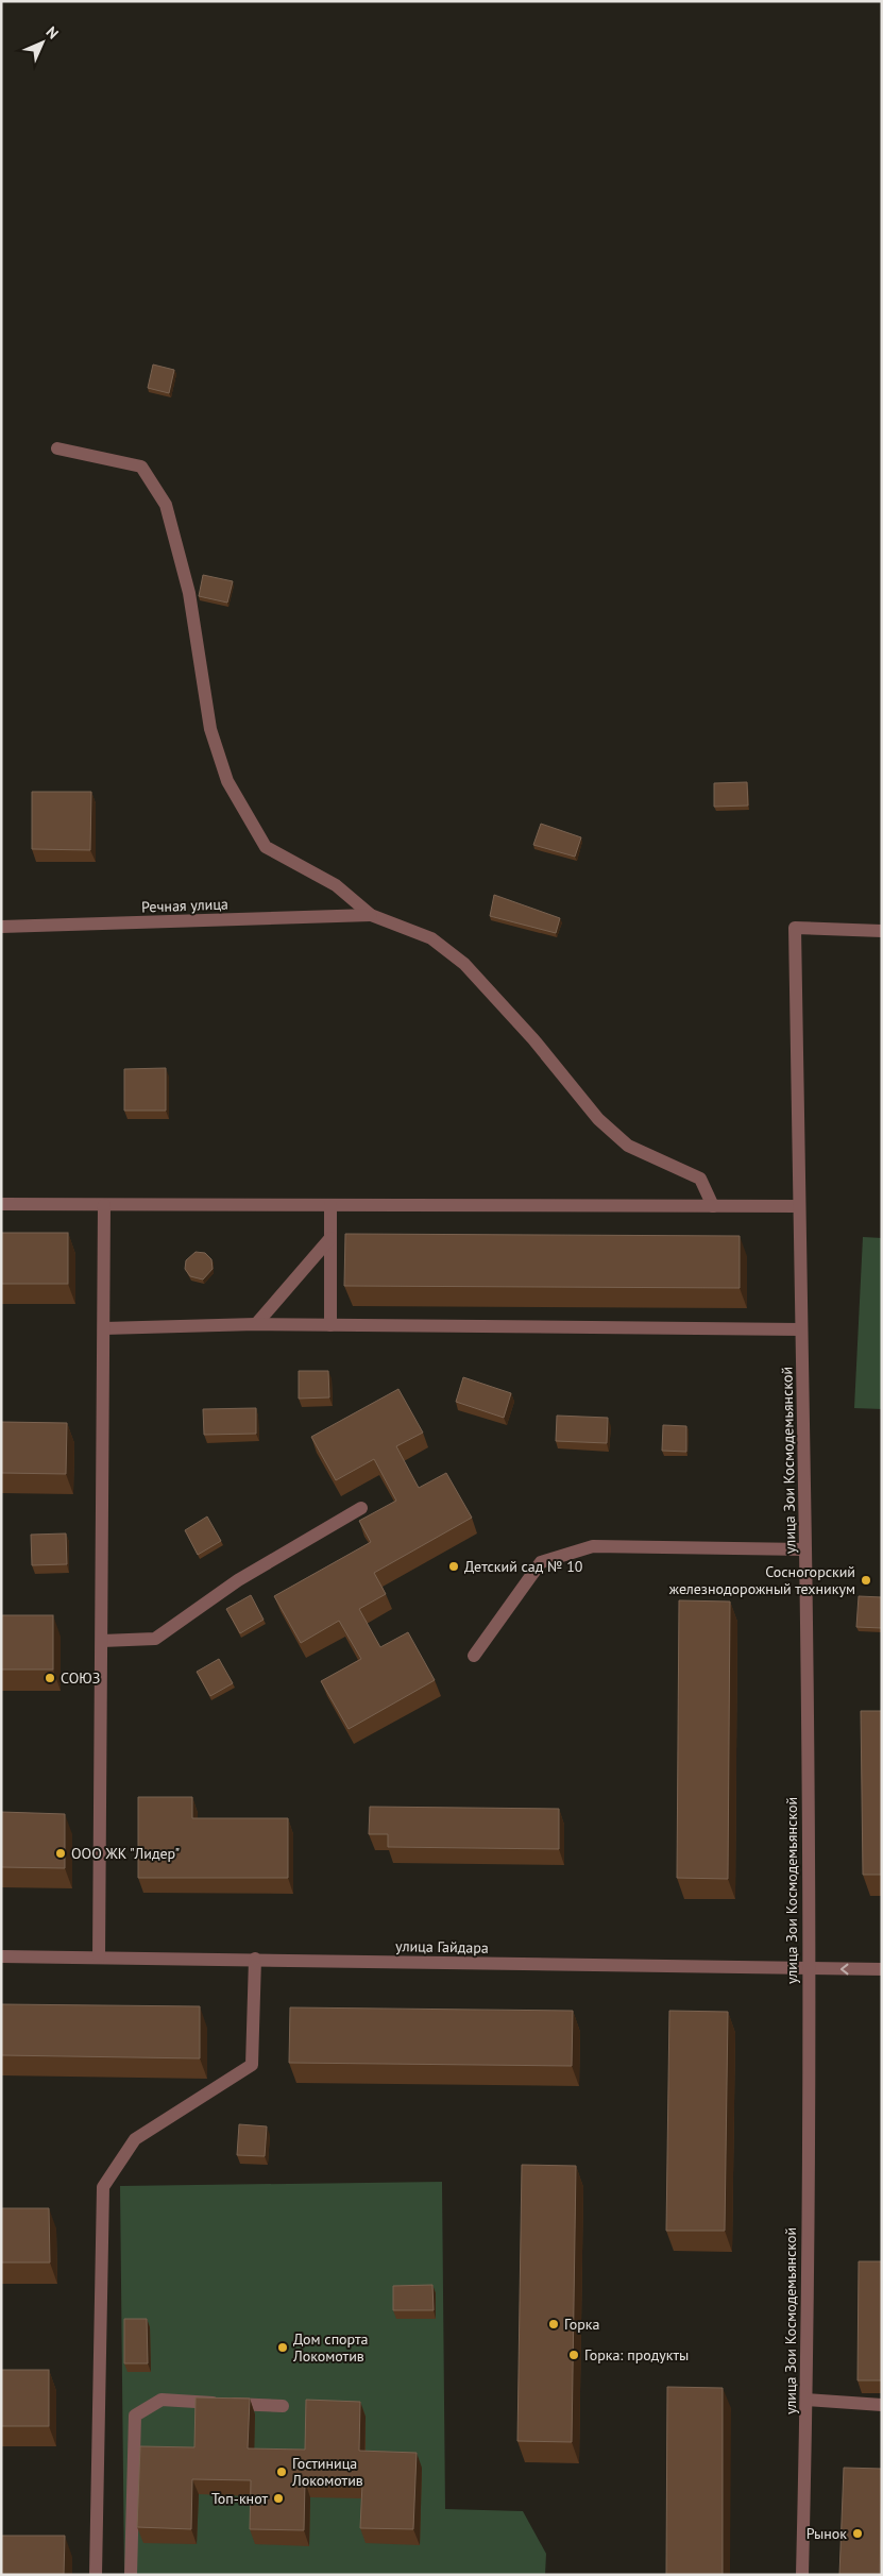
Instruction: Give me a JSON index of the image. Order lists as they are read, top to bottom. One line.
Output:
{"streets":{"street":["Речная улица","улица Зои Космодемьянской","улица Гайдара"]},"crossings":[["улица Зои Космодемьянской","улица Гайдара"]],"places":["Детский сад № 10","Сосногорский железнодорожный техникум","СОЮЗ","ООО ЖК \"Лидер\"","Горка","Дом спорта Локомотив","Горка: продукты","Гостиница Локомотив","Топ-кнот","Рынок"],"north":"top right"}
